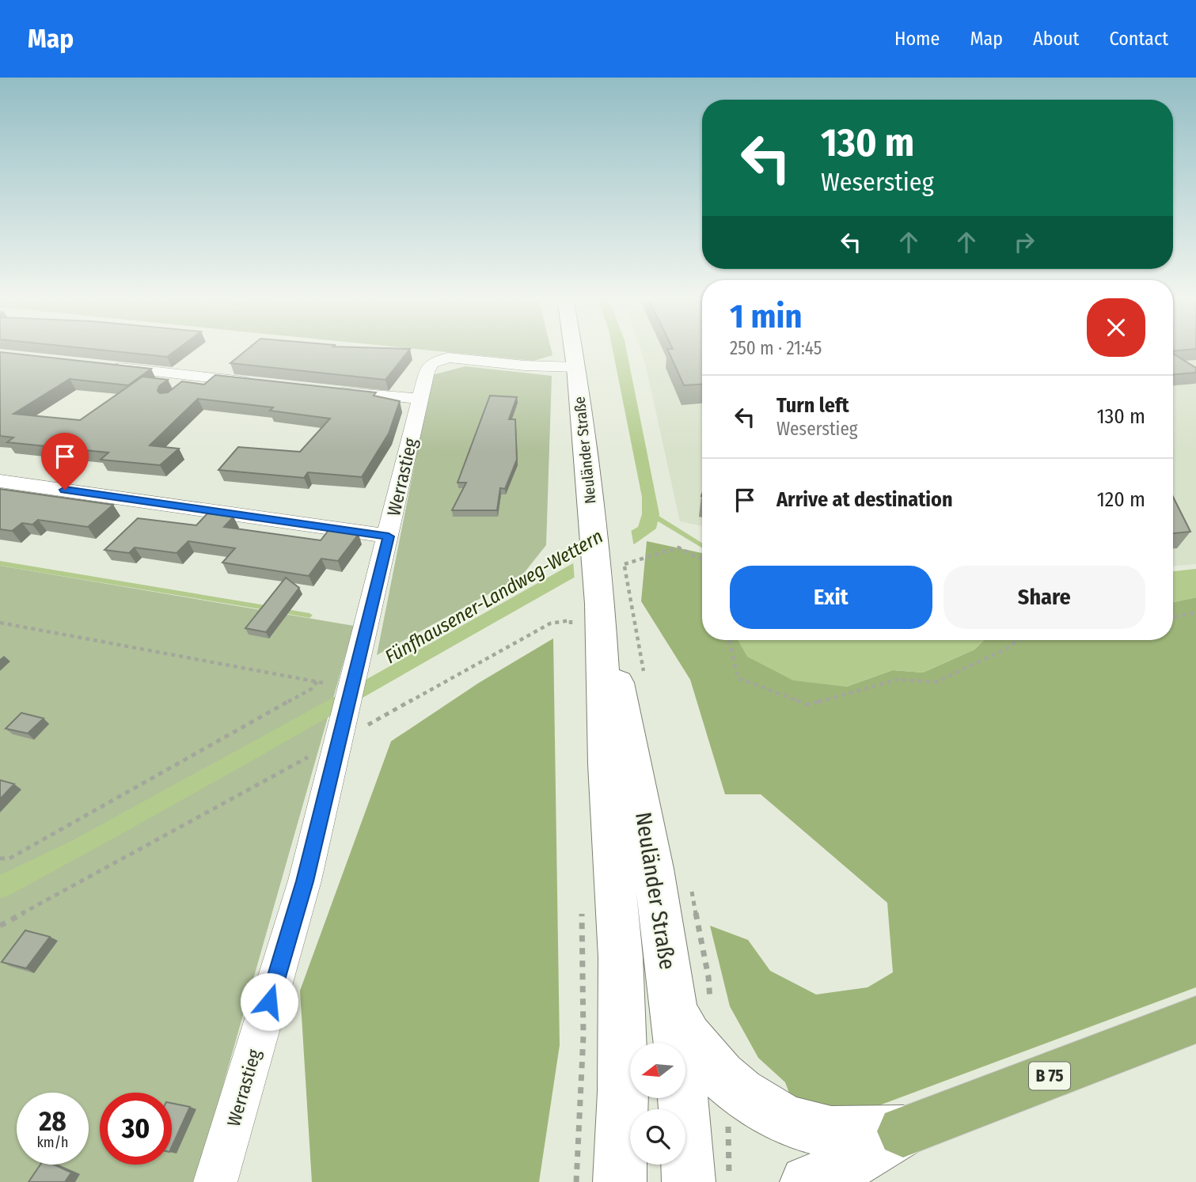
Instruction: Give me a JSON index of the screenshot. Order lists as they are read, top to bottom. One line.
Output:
{"streets":{"highway":["B 75"],"main road":["Neuländer Straße"],"street":["Werrastieg"]},"crossings":[["Neuländer Straße","Werrastieg"],["Neuländer Straße","B 75"]],"water":["Fünfhausener-Landweg-Wettern"],"north":"left","page":{"header":"Map","nav":["Home","Map","About","Contact"],"turn":["130 m","Weserstieg"],"heading":["1 min","250 m · 21:45"],"list":[{"name":"Turn left","note":"Weserstieg","value":"130 m"},{"name":"Arrive at destination","value":"120 m"}],"buttons":["Exit","Share"],"speed":"28 km/h","limit":"30"}}
